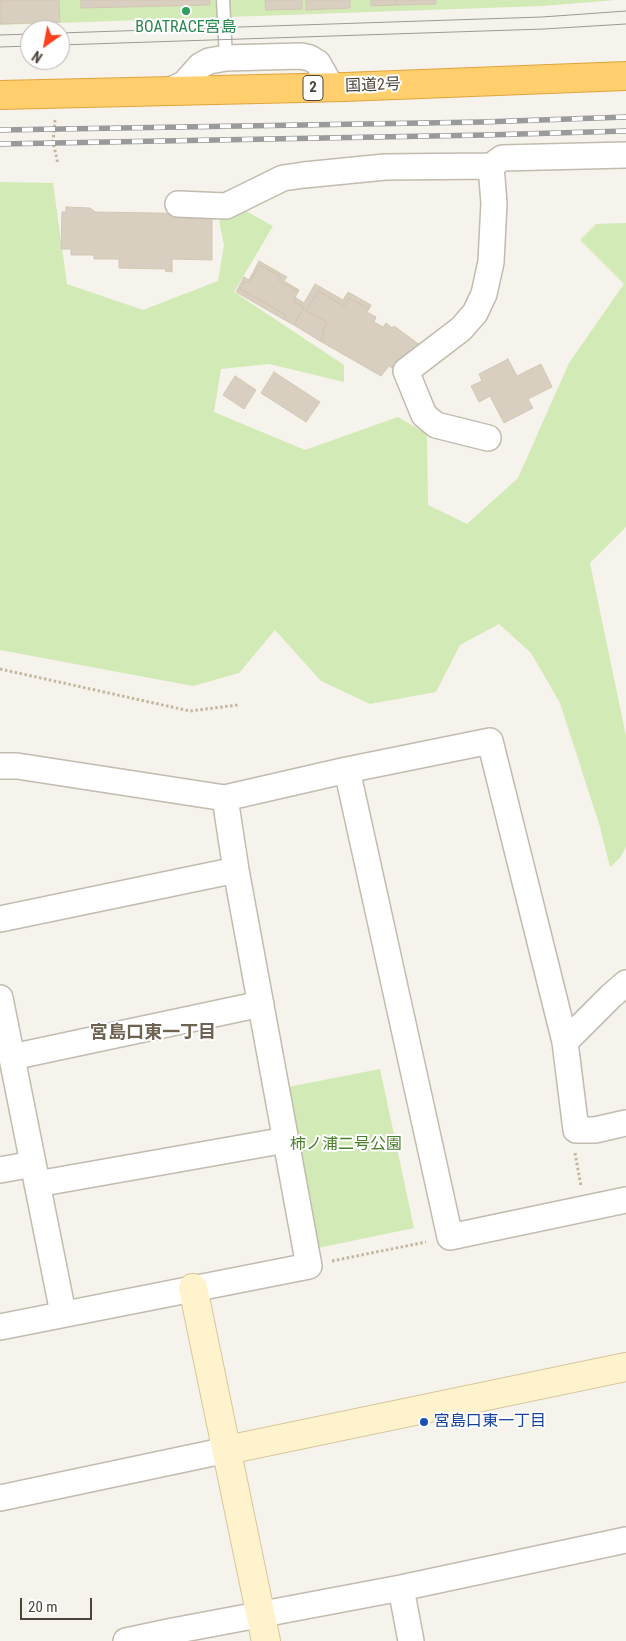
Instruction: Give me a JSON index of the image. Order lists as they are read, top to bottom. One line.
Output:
{"streets":{"highway":["国道2号","2"]},"districts":["宮島口東一丁目"],"parks":["柿ノ浦二号公園"],"places":["BOATRACE宮島","宮島口東一丁目"],"scale_bar":"20 m","north":"bottom left"}
